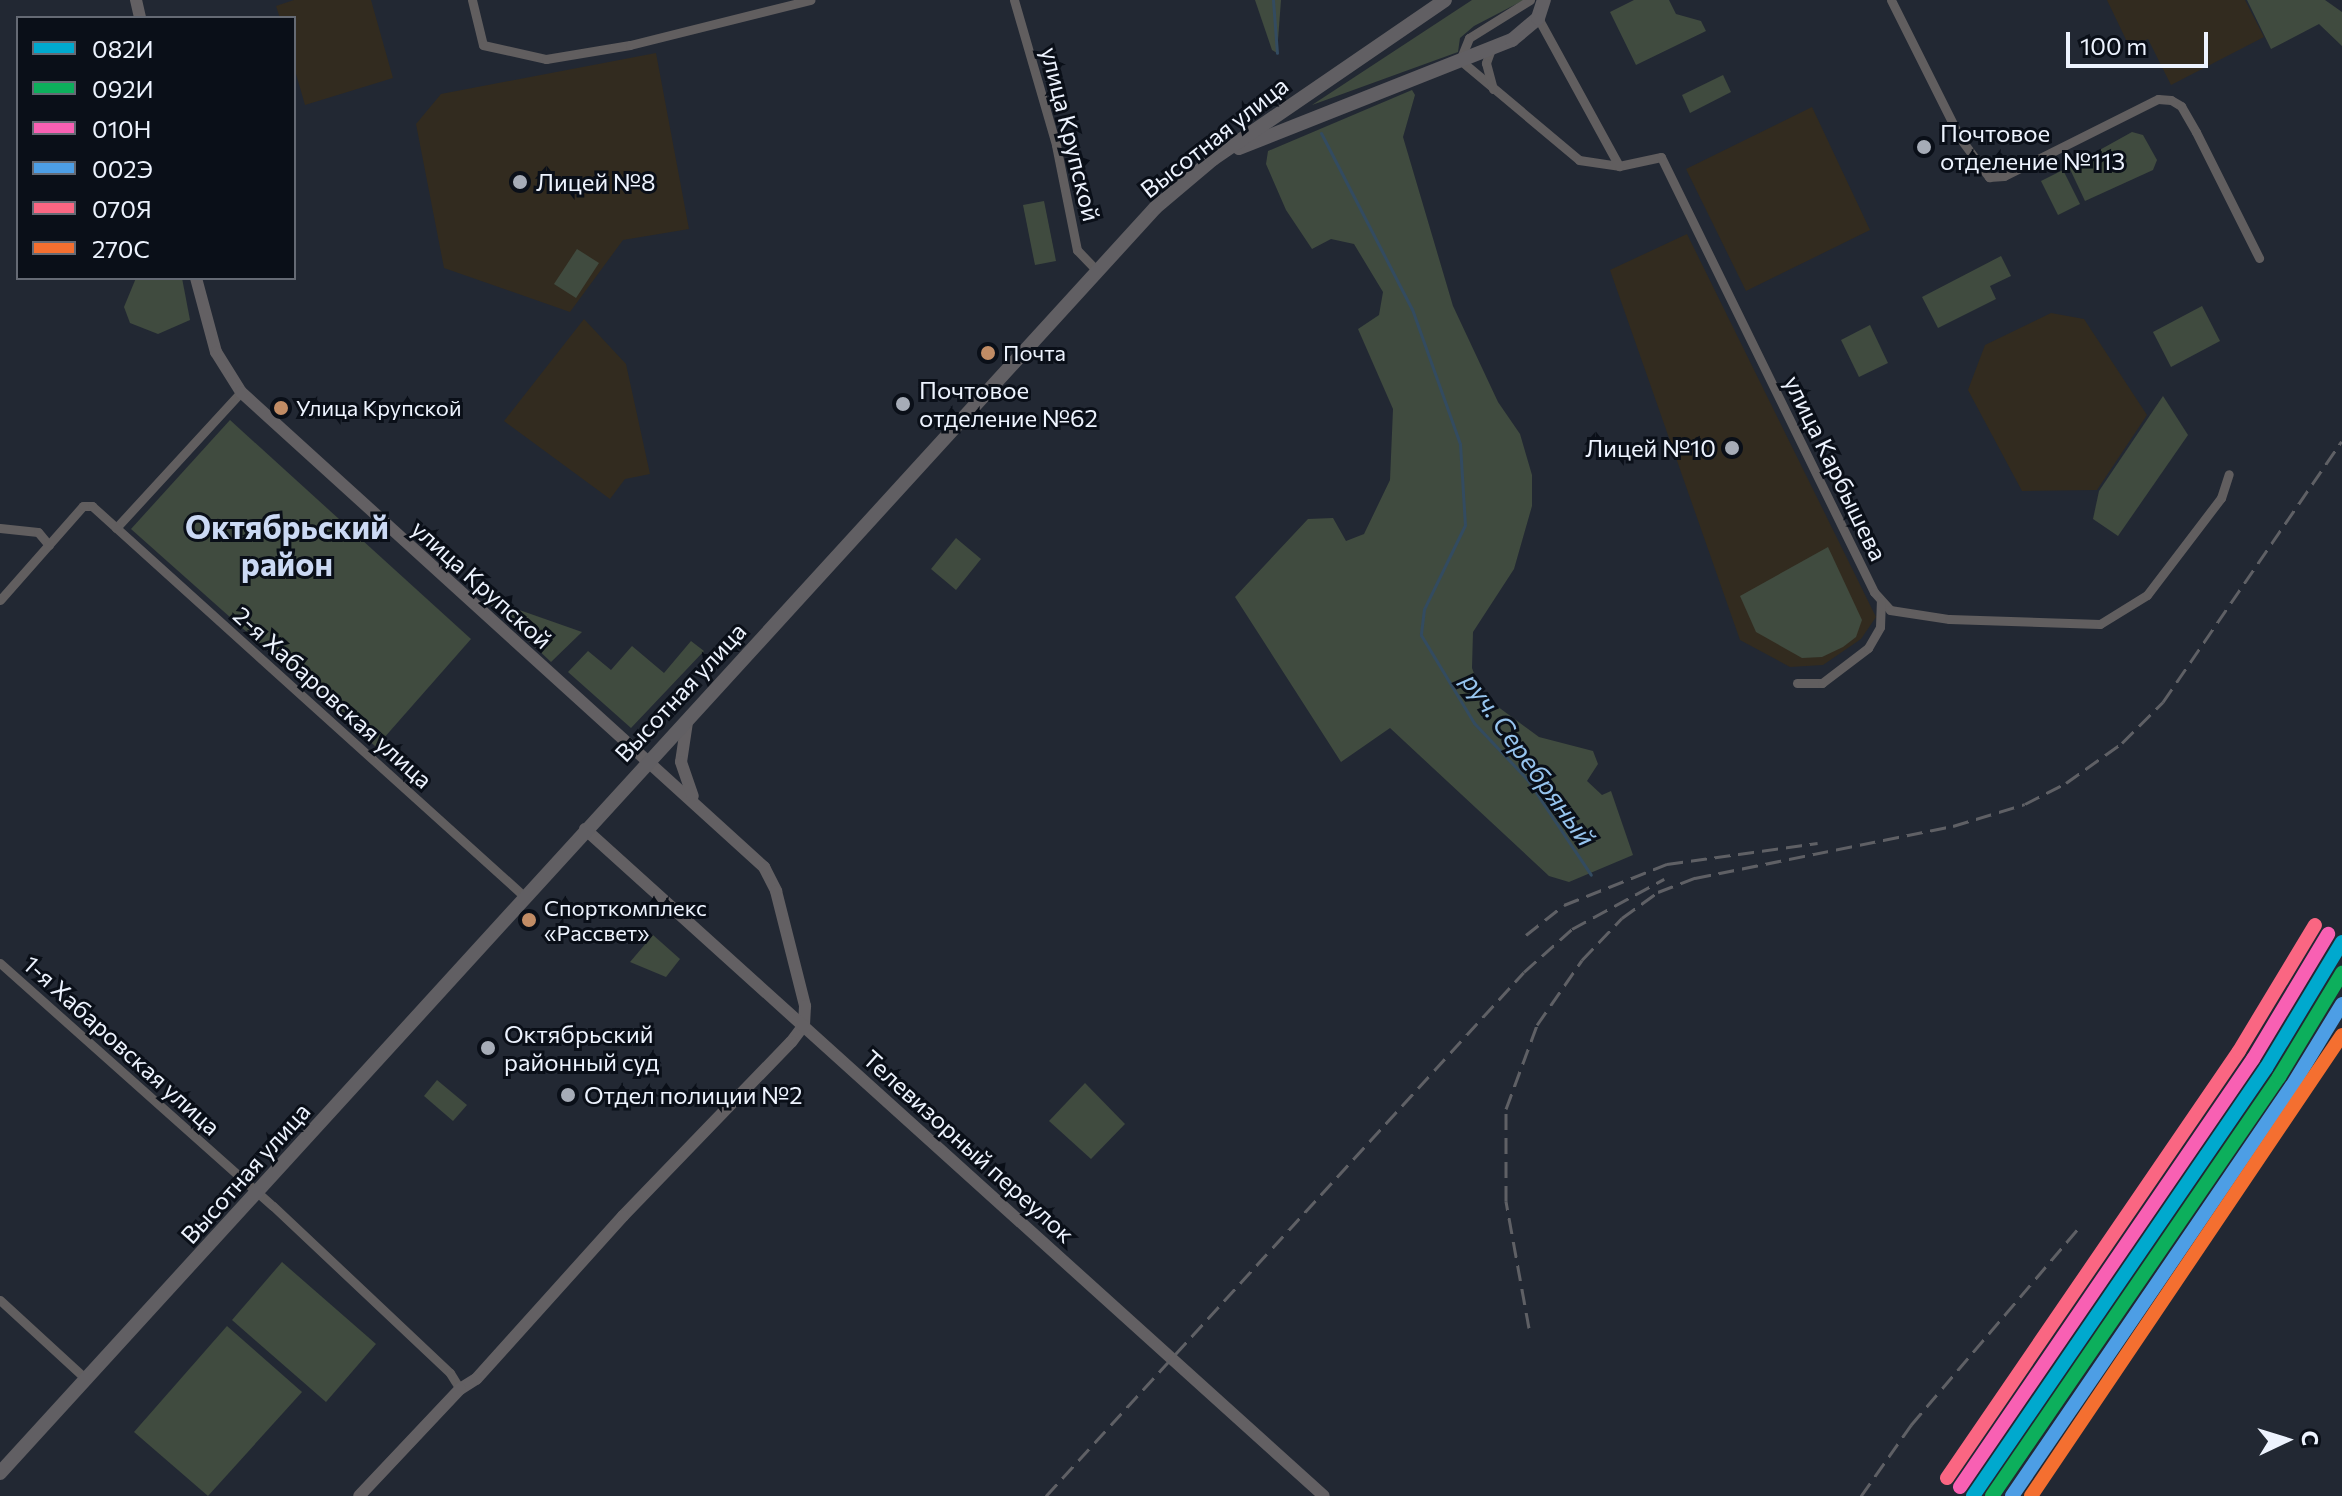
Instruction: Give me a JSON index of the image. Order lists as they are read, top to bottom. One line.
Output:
{"streets":{"main road":["Высотная улица"],"street":["улица Крупской","улица Карбышева","2-я Хабаровская улица","1-я Хабаровская улица","Телевизорный переулок"]},"crossings":[["улица Крупской","Высотная улица"],["улица Крупской","Телевизорный переулок"],["Высотная улица","2-я Хабаровская улица"],["Высотная улица","1-я Хабаровская улица"],["Высотная улица","Телевизорный переулок"]],"districts":["Октябрьский район"],"water":["руч. Серебряный"],"places":["Почтовое отделение №113","Лицей №8","Почта","Почтовое отделение №62","Улица Крупской","Лицей №10","Спорткомплекс «Рассвет»","Октябрьский районный суд","Отдел полиции №2"],"lines":["transit line 070Я","transit line 010Н","transit line 082И","transit line 092И","transit line 002Э","transit line 270С"],"legend":["082И","092И","010Н","002Э","070Я","270С"],"scale_bar":"100 m","north":"right"}
